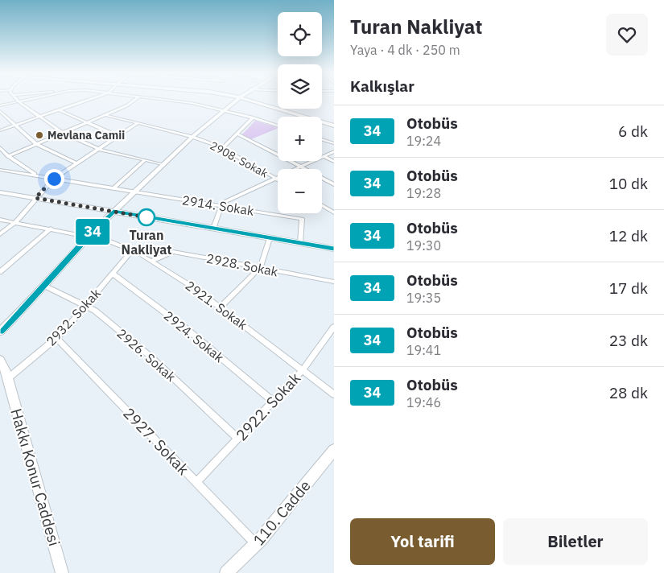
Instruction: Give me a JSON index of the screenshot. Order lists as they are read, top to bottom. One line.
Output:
{"streets":{"street":["2908. Sokak","2914. Sokak","2928. Sokak","2921. Sokak","2932. Sokak","2924. Sokak","2926. Sokak","2922. Sokak","2927. Sokak","Hakkı Konur Caddesi","110. Cadde"]},"crossings":[["2928. Sokak","2921. Sokak"],["2921. Sokak","2932. Sokak"],["2921. Sokak","2922. Sokak"],["2932. Sokak","2924. Sokak"],["2932. Sokak","2926. Sokak"],["2932. Sokak","2927. Sokak"],["2932. Sokak","Hakkı Konur Caddesi"],["2924. Sokak","2922. Sokak"],["2926. Sokak","2922. Sokak"],["2922. Sokak","2927. Sokak"],["2927. Sokak","110. Cadde"]],"places":["Mevlana Camii","Turan Nakliyat"],"lines":["bus line 34"],"page":{"on_map":"34","heading":[["Turan Nakliyat","Yaya · 4 dk · 250 m"],"Kalkışlar"],"map_buttons":["+","−"],"list":[{"mark":"34","name":"Otobüs","note":"19:24","value":"6 dk"},{"mark":"34","name":"Otobüs","note":"19:28","value":"10 dk"},{"mark":"34","name":"Otobüs","note":"19:30","value":"12 dk"},{"mark":"34","name":"Otobüs","note":"19:35","value":"17 dk"},{"mark":"34","name":"Otobüs","note":"19:41","value":"23 dk"},{"mark":"34","name":"Otobüs","note":"19:46","value":"28 dk"}],"buttons":["Yol tarifi","Biletler"]}}
